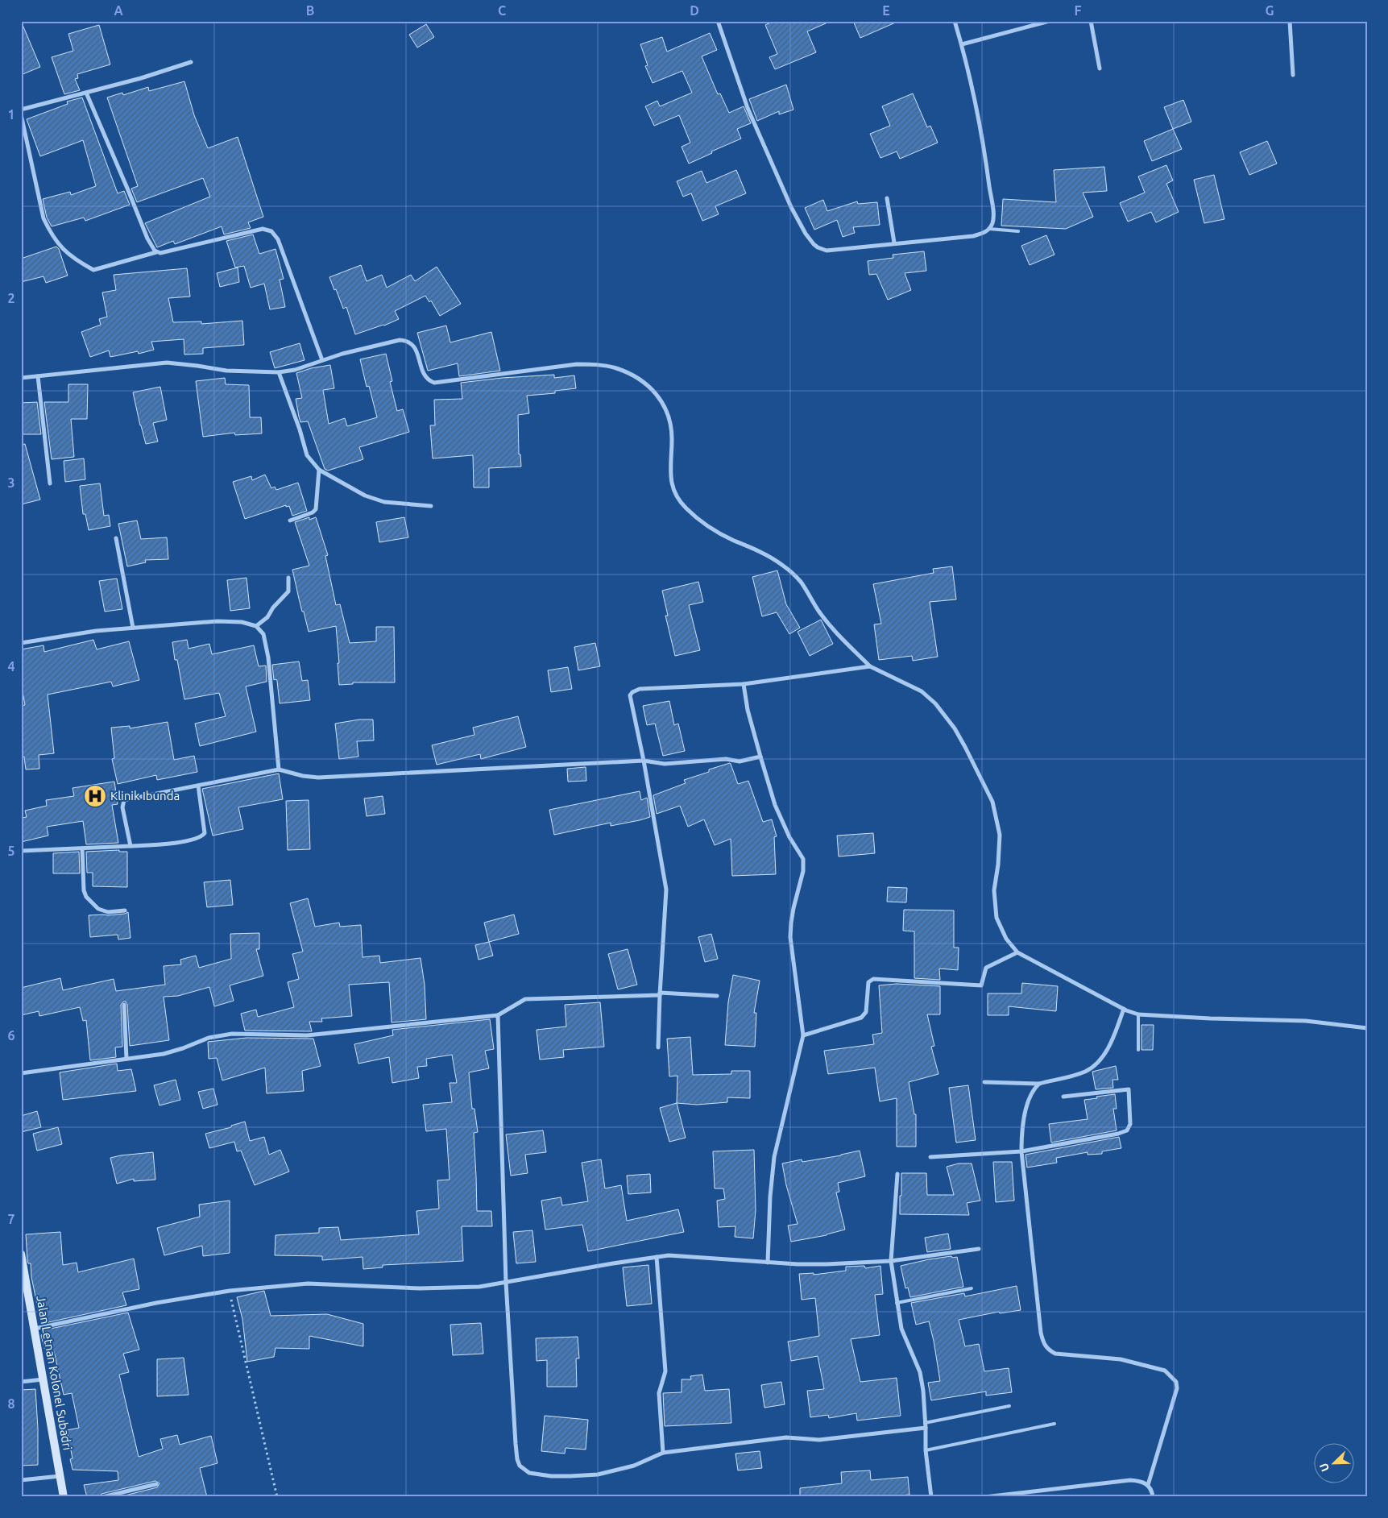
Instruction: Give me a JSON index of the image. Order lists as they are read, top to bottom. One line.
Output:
{"streets":{"main road":["Jalan Letnan Kolonel Subadri"]},"places":{"hospital":["Klinik Ibunda"]},"north":"bottom left","grid":{"columns":["A","B","C","D","E","F","G"],"rows":["1","2","3","4","5","6","7","8"]}}
